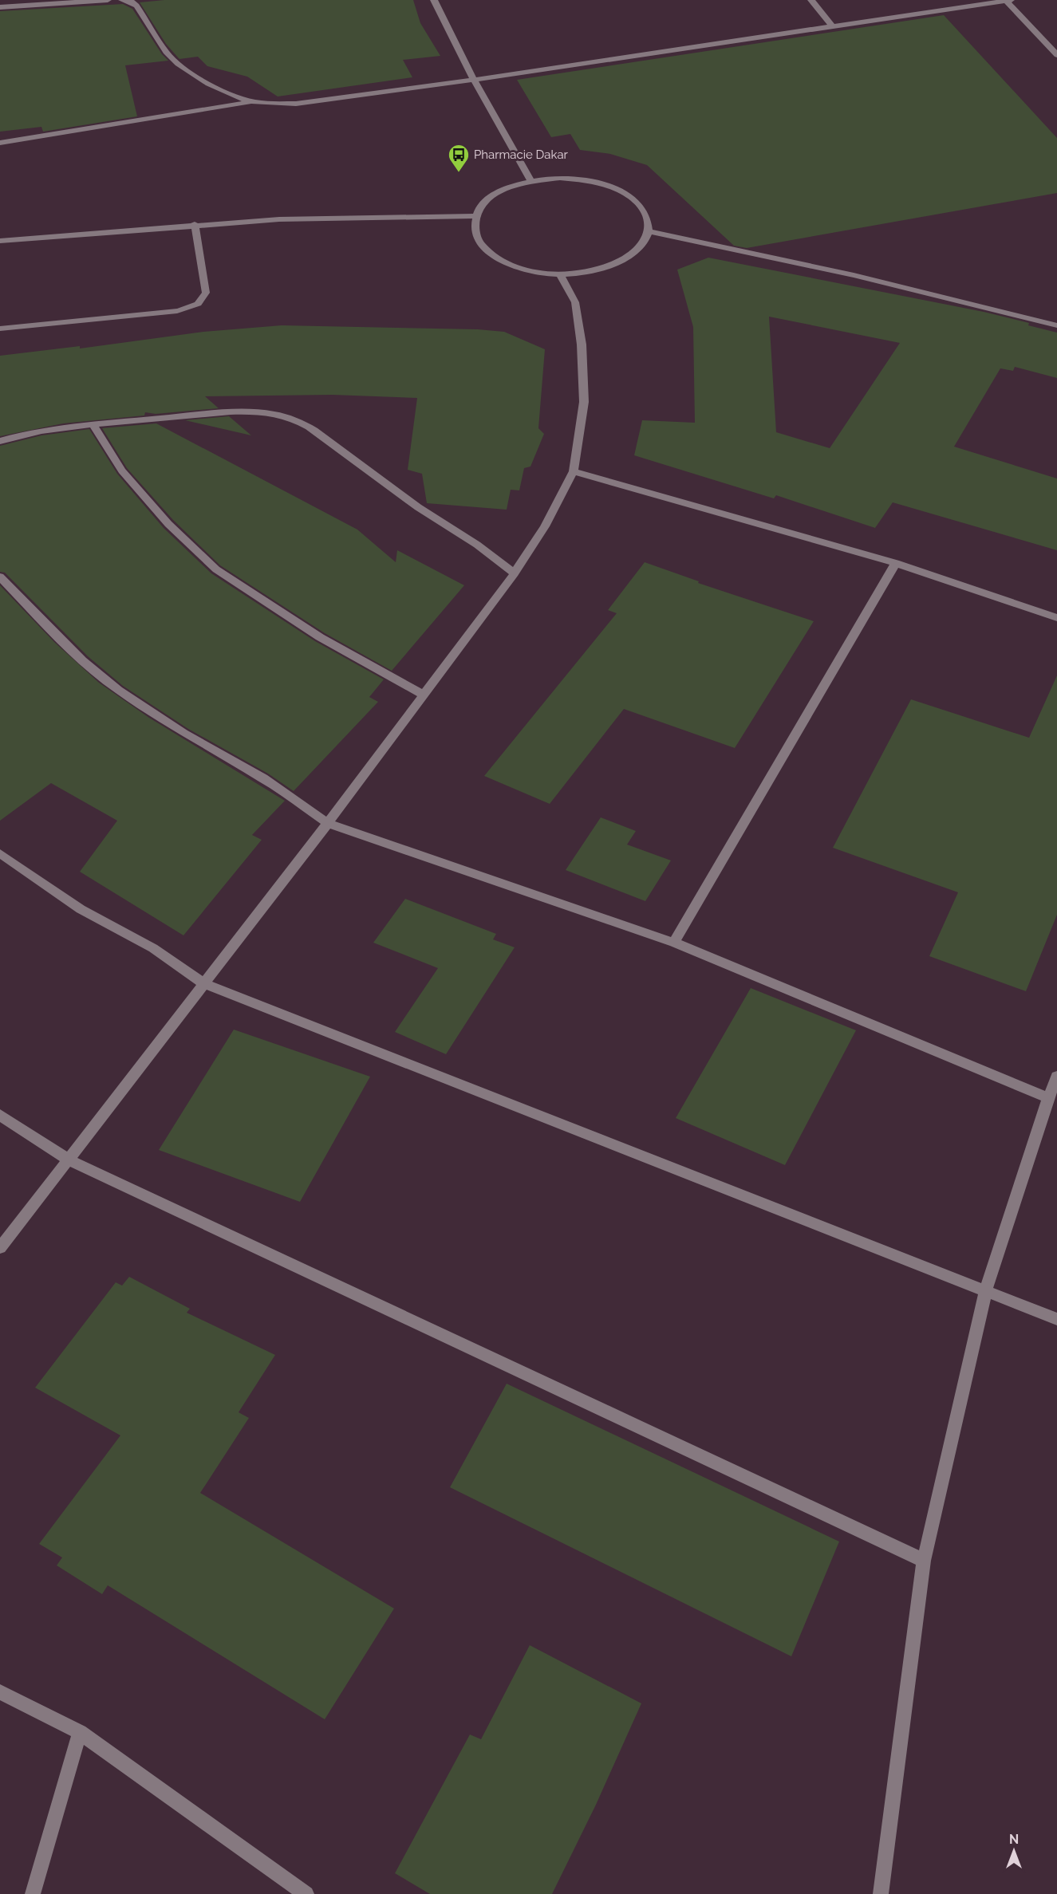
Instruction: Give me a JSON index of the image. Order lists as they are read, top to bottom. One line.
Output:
{"places":{"bus stop":["Pharmacie Dakar"]},"north":"top"}
